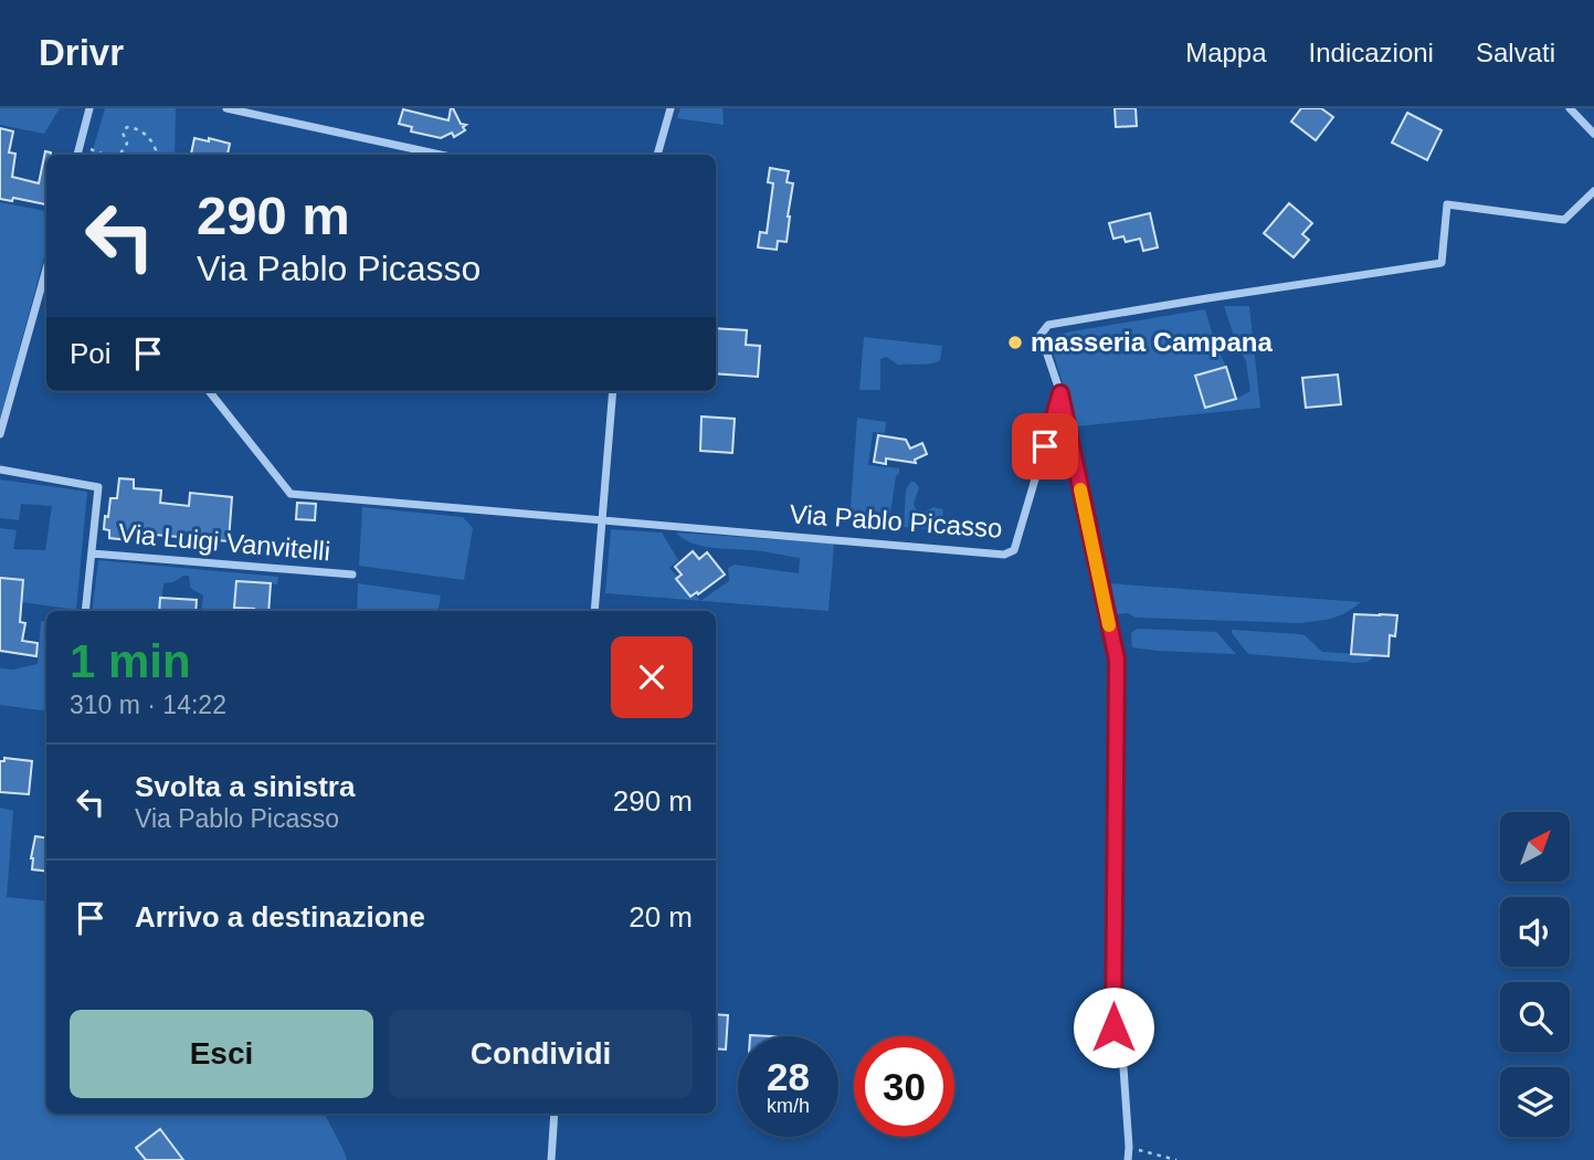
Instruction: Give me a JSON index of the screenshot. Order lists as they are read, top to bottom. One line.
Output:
{"streets":{"street":["Via Pablo Picasso","Via Luigi Vanvitelli"]},"places":["masseria Campana"],"north":"top right","page":{"header":"Drivr","nav":["Mappa","Indicazioni","Salvati"],"turn":["290 m","Via Pablo Picasso"],"then":"Poi","heading":["1 min","310 m · 14:22"],"list":[{"name":"Svolta a sinistra","note":"Via Pablo Picasso","value":"290 m"},{"name":"Arrivo a destinazione","value":"20 m"}],"buttons":["Esci","Condividi"],"speed":"28 km/h","limit":"30"}}
